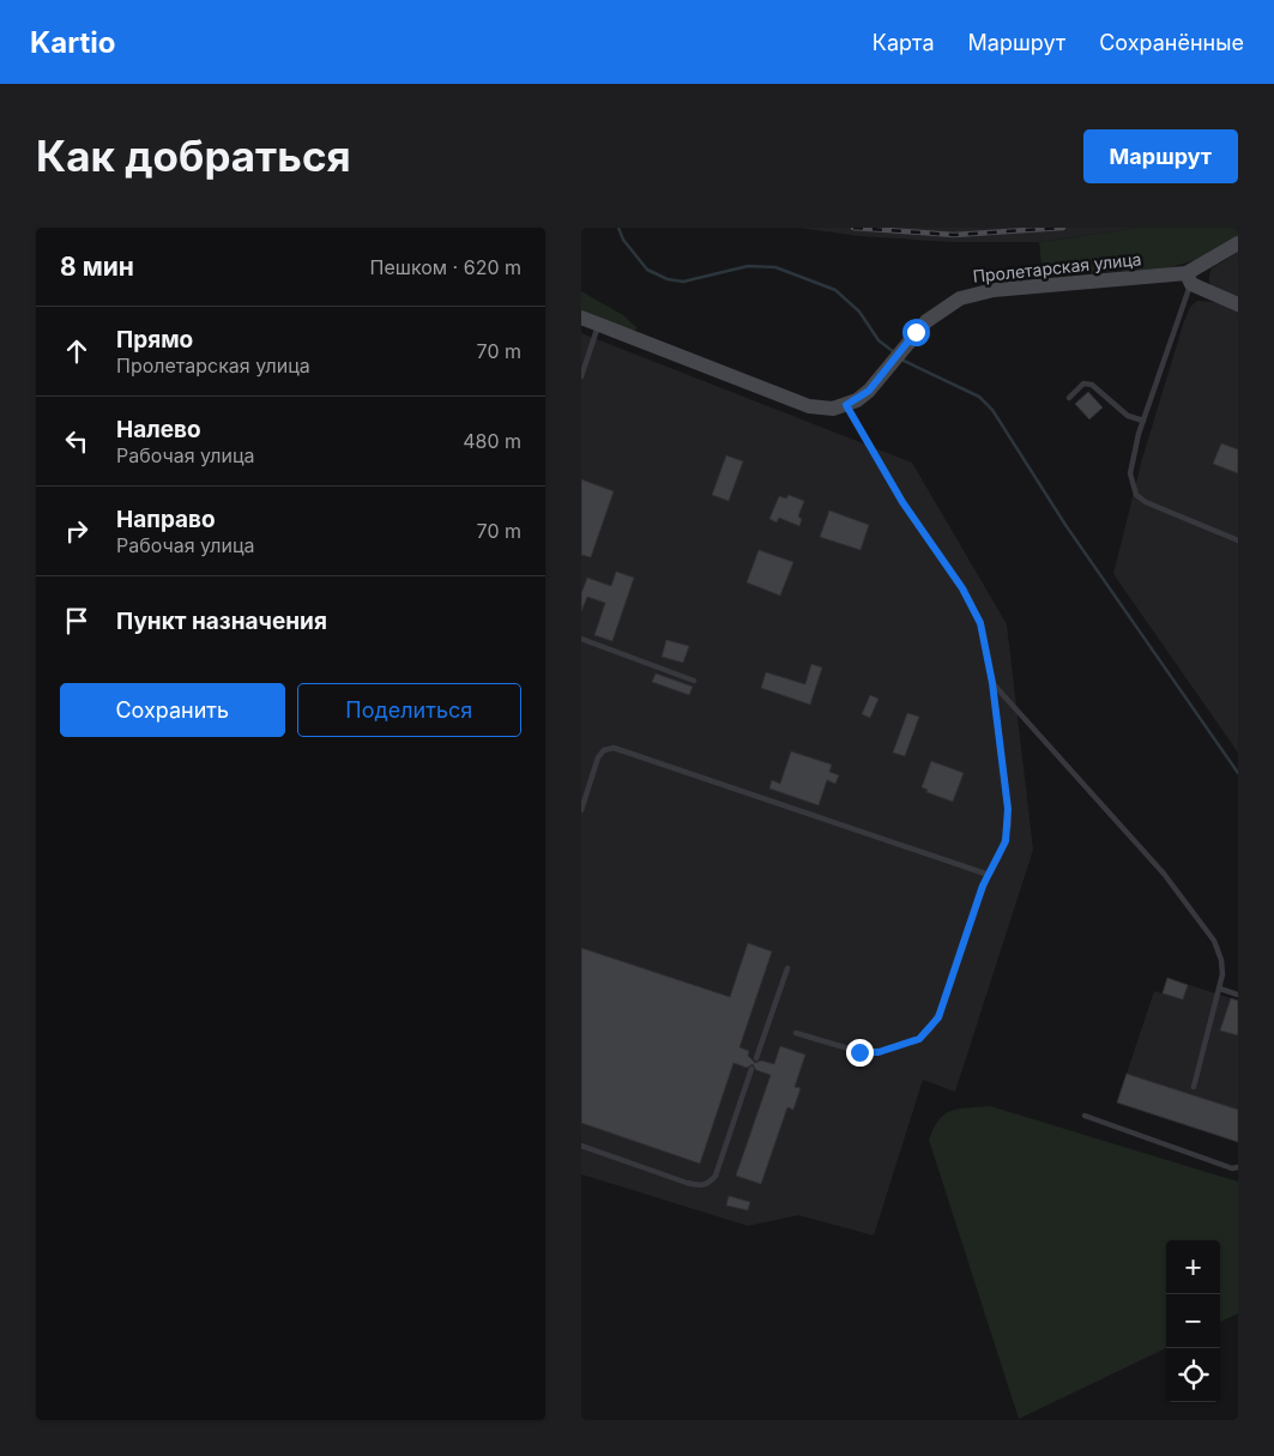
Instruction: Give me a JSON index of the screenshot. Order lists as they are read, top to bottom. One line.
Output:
{"streets":{"street":["Пролетарская улица"]},"page":{"header":"Kartio","nav":["Карта","Маршрут","Сохранённые"],"buttons":["Маршрут",["Сохранить","Поделиться"]],"title":"Как добраться","heading":["8 мин","Пешком · 620 m"],"list":[["Прямо","Пролетарская улица","70 m"],["Налево","Рабочая улица","480 m"],["Направо","Рабочая улица","70 m"],"Пункт назначения"],"map_buttons":["+","−"]}}
